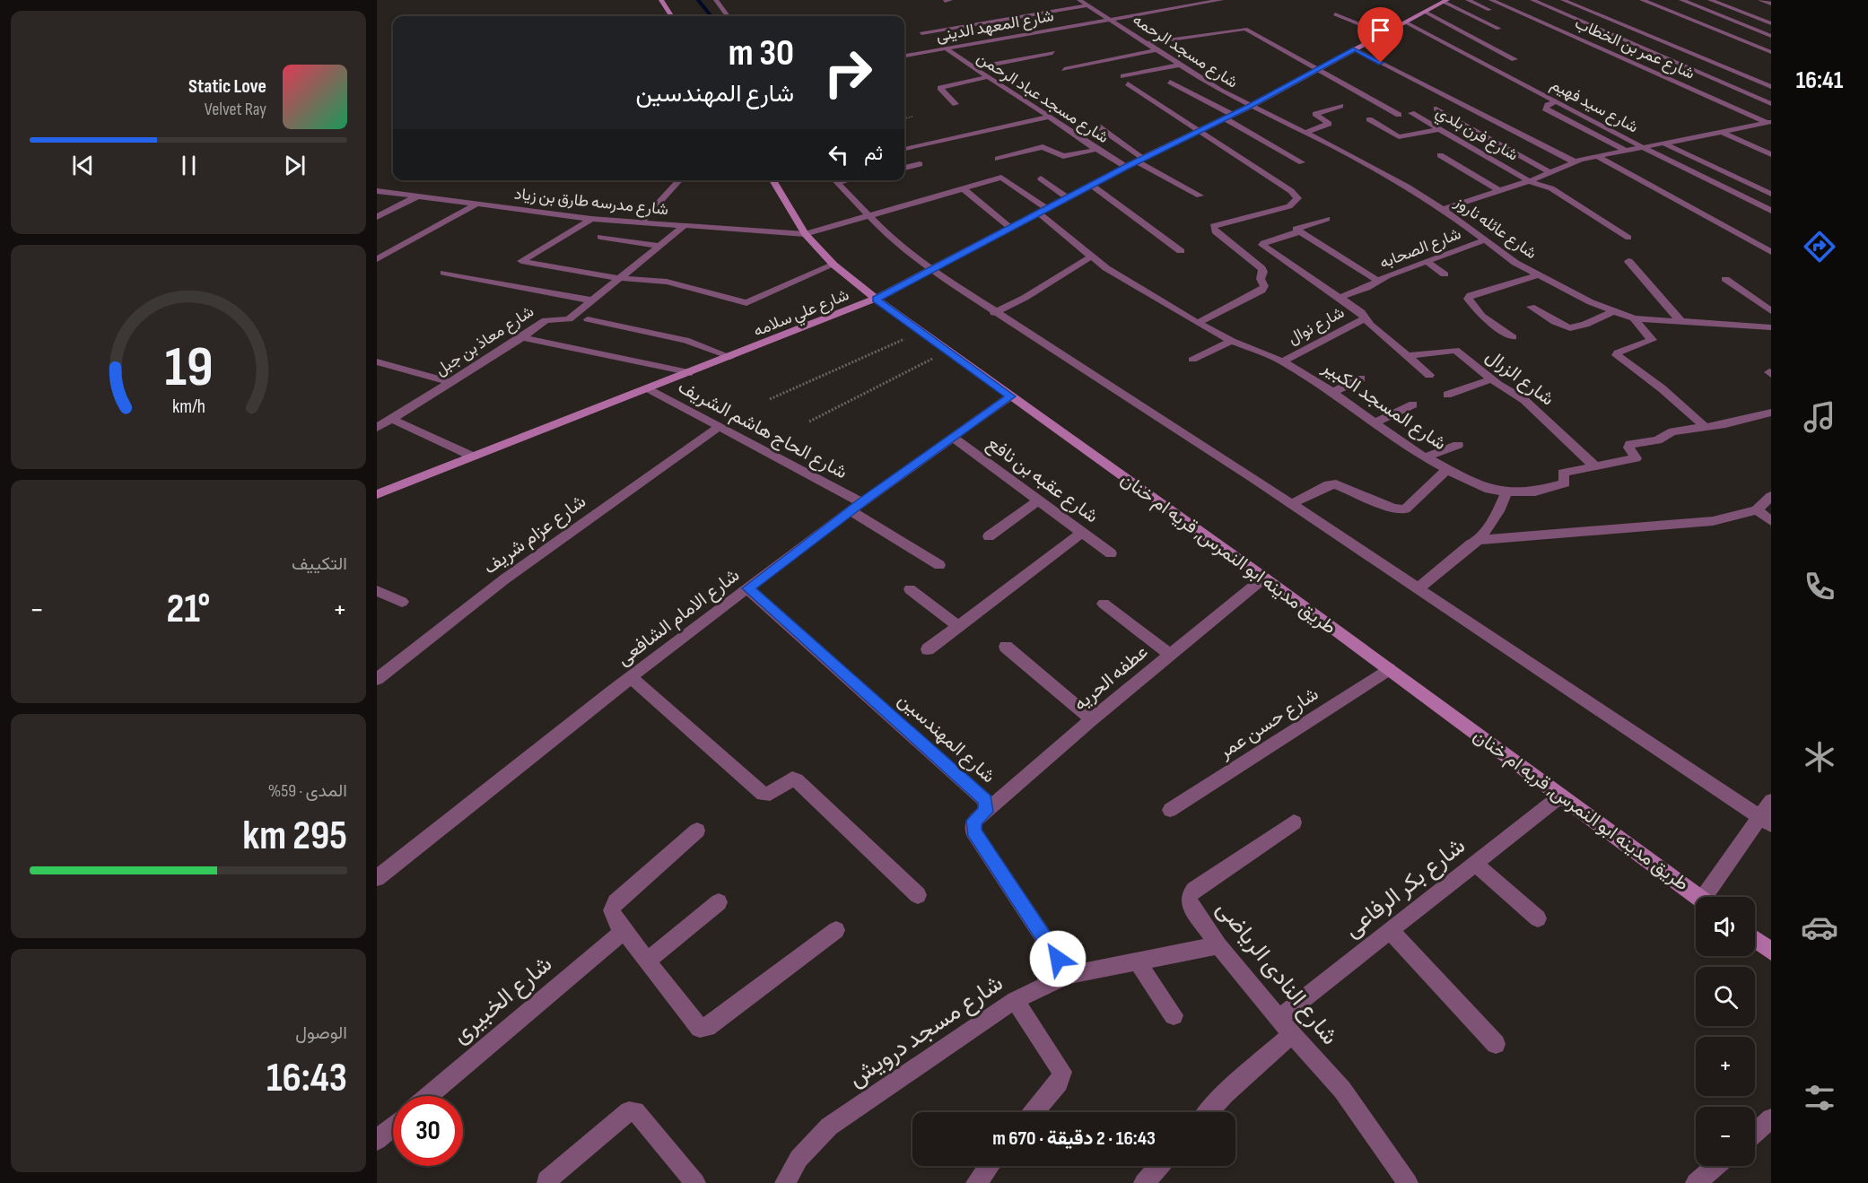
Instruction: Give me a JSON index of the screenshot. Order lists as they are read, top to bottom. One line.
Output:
{"streets":{"street":["شارع المعهد الدينى","شارع عمر بن الخطاب","شارع مسجد الرحمه","شارع مسجد عباد الرحمن","شارع سيد فهيم","شارع فرن بلدي","شارع مدرسه طارق بن زياد","شارع عائله ناروز","شارع الصحابه","شارع علي سلامه","شارع نوال","شارع معاذ بن جبل","شارع الزرال","شارع المسجد الكبير","شارع الحاج هاشم الشريف","شارع عقبه بن نافع","شارع عزام شريف","طريق مدينه ابو النمرس, قريه ام خنان","شارع الامام الشافعى","عطفه الحريه","شارع حسن عمر","شارع المهندسين","شارع بكر الرفاعى","شارع النادى الرياضى","شارع الخبيرى","شارع مسجد درويش"]},"crossings":[["شارع المعهد الدينى","شارع مسجد الرحمه"],["شارع المعهد الدينى","شارع مسجد عباد الرحمن"],["شارع مسجد الرحمه","شارع عائله ناروز"],["شارع مسجد الرحمه","شارع علي سلامه"],["شارع مسجد عباد الرحمن","شارع علي سلامه"],["شارع سيد فهيم","شارع علي سلامه"],["شارع مدرسه طارق بن زياد","شارع معاذ بن جبل"],["شارع مدرسه طارق بن زياد","شارع المسجد الكبير"],["شارع مدرسه طارق بن زياد","طريق مدينه ابو النمرس, قريه ام خنان"],["شارع عائله ناروز","شارع الصحابه"],["شارع عائله ناروز","شارع علي سلامه"],["شارع علي سلامه","شارع المسجد الكبير"],["شارع علي سلامه","شارع الحاج هاشم الشريف"],["شارع علي سلامه","طريق مدينه ابو النمرس, قريه ام خنان"],["شارع نوال","شارع المسجد الكبير"],["شارع الزرال","شارع المسجد الكبير"],["شارع المسجد الكبير","طريق مدينه ابو النمرس, قريه ام خنان"],["شارع الحاج هاشم الشريف","شارع عزام شريف"],["شارع الحاج هاشم الشريف","شارع الامام الشافعى"],["شارع عقبه بن نافع","شارع الامام الشافعى"],["طريق مدينه ابو النمرس, قريه ام خنان","شارع الامام الشافعى"],["طريق مدينه ابو النمرس, قريه ام خنان","عطفه الحريه"],["طريق مدينه ابو النمرس, قريه ام خنان","شارع حسن عمر"],["طريق مدينه ابو النمرس, قريه ام خنان","شارع بكر الرفاعى"],["شارع الامام الشافعى","شارع المهندسين"],["عطفه الحريه","شارع المهندسين"],["شارع المهندسين","شارع مسجد درويش"],["شارع بكر الرفاعى","شارع النادى الرياضى"],["شارع النادى الرياضى","شارع مسجد درويش"]],"page":{"tabs":"16:41","turn":["30 m","شارع المهندسين"],"song":["Static Love","Velvet Ray"],"then":"ثم","tile":["التكييف",["المدى · 59%","295 km"],["الوصول","16:43"]],"heat":["−","21°","+"],"map_buttons":["+","−"],"limit":"30","trip":"16:43 · 2 دقيقة · 670 m","gauge":["19","km/h"]}}
